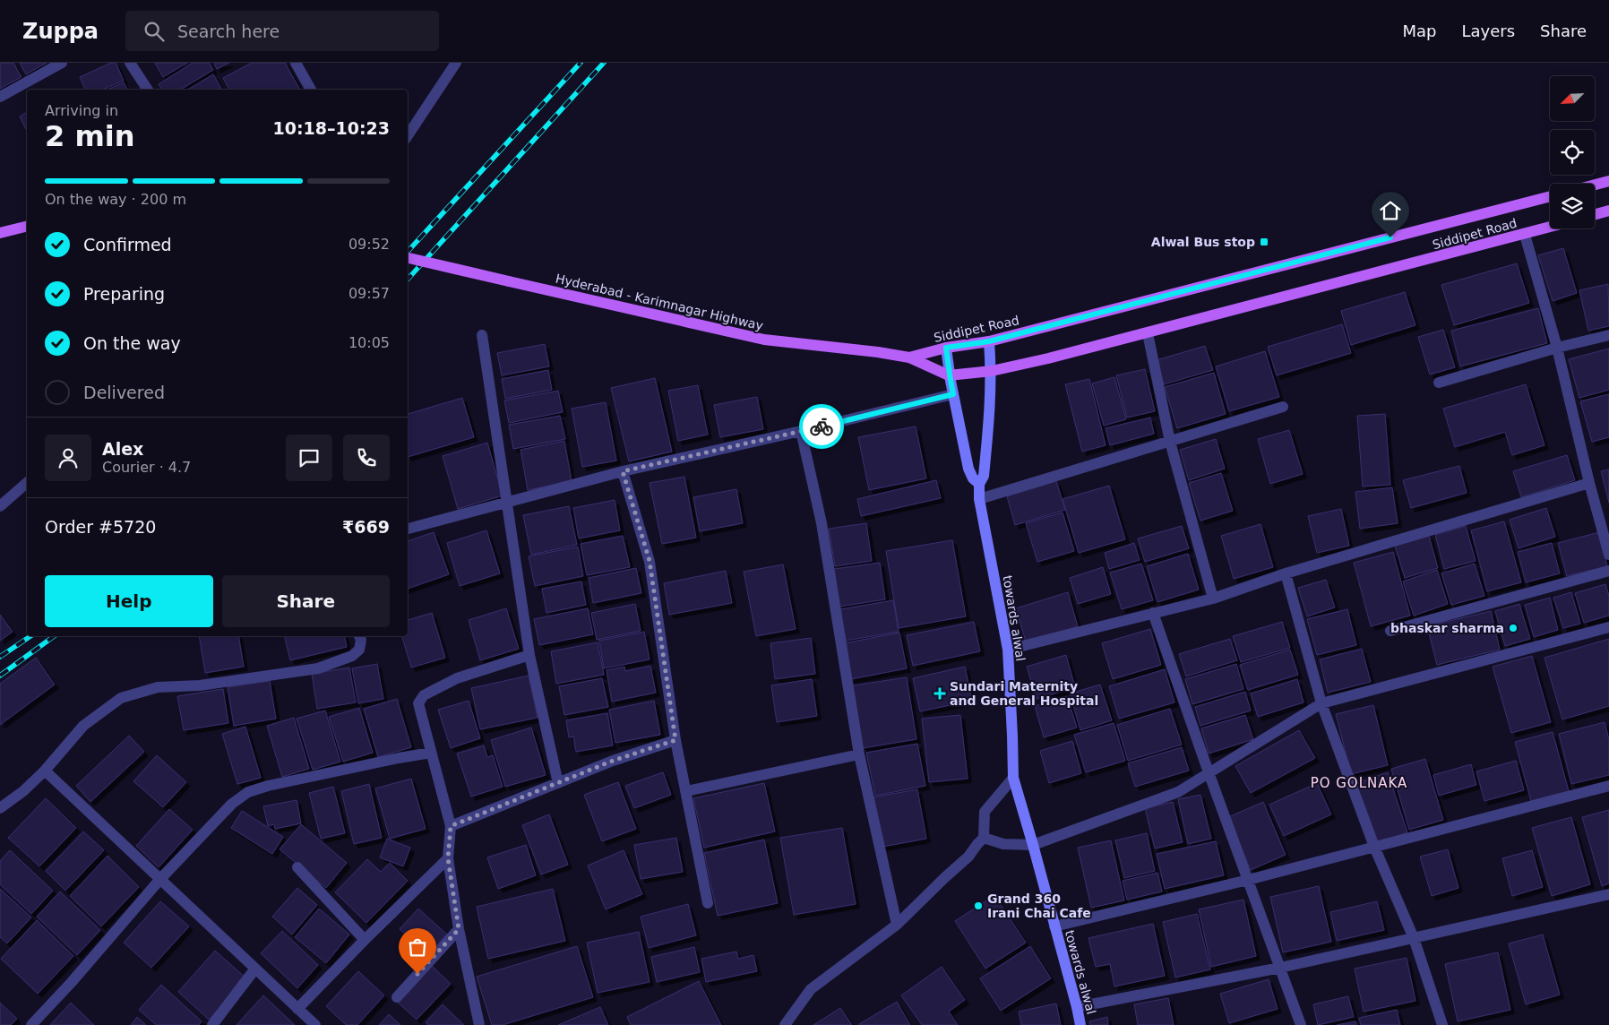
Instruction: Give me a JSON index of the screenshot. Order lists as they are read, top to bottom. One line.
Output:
{"streets":{"main road":["Siddipet Road","Hyderabad - Karimnagar Highway","towards alwal"]},"crossings":[["Siddipet Road","Hyderabad - Karimnagar Highway"],["Siddipet Road","towards alwal"]],"districts":["PO GOLNAKA"],"places":{"transit":["Alwal Bus stop"],"other":["bhaskar sharma","Grand 360 Irani Chai Cafe"],"health":["Sundari Maternity and General Hospital"]},"north":"bottom left","page":{"header":"Zuppa","search":"Search here","nav":["Map","Layers","Share"],"heading":["2 min","Arriving in","10:18–10:23"],"panel":["Alex","Courier · 4.7","Order #5720","₹669"],"bar":"On the way · 200 m","list":[["Confirmed","09:52"],["Preparing","09:57"],["On the way","10:05"],"Delivered"],"buttons":["Help","Share"]}}
